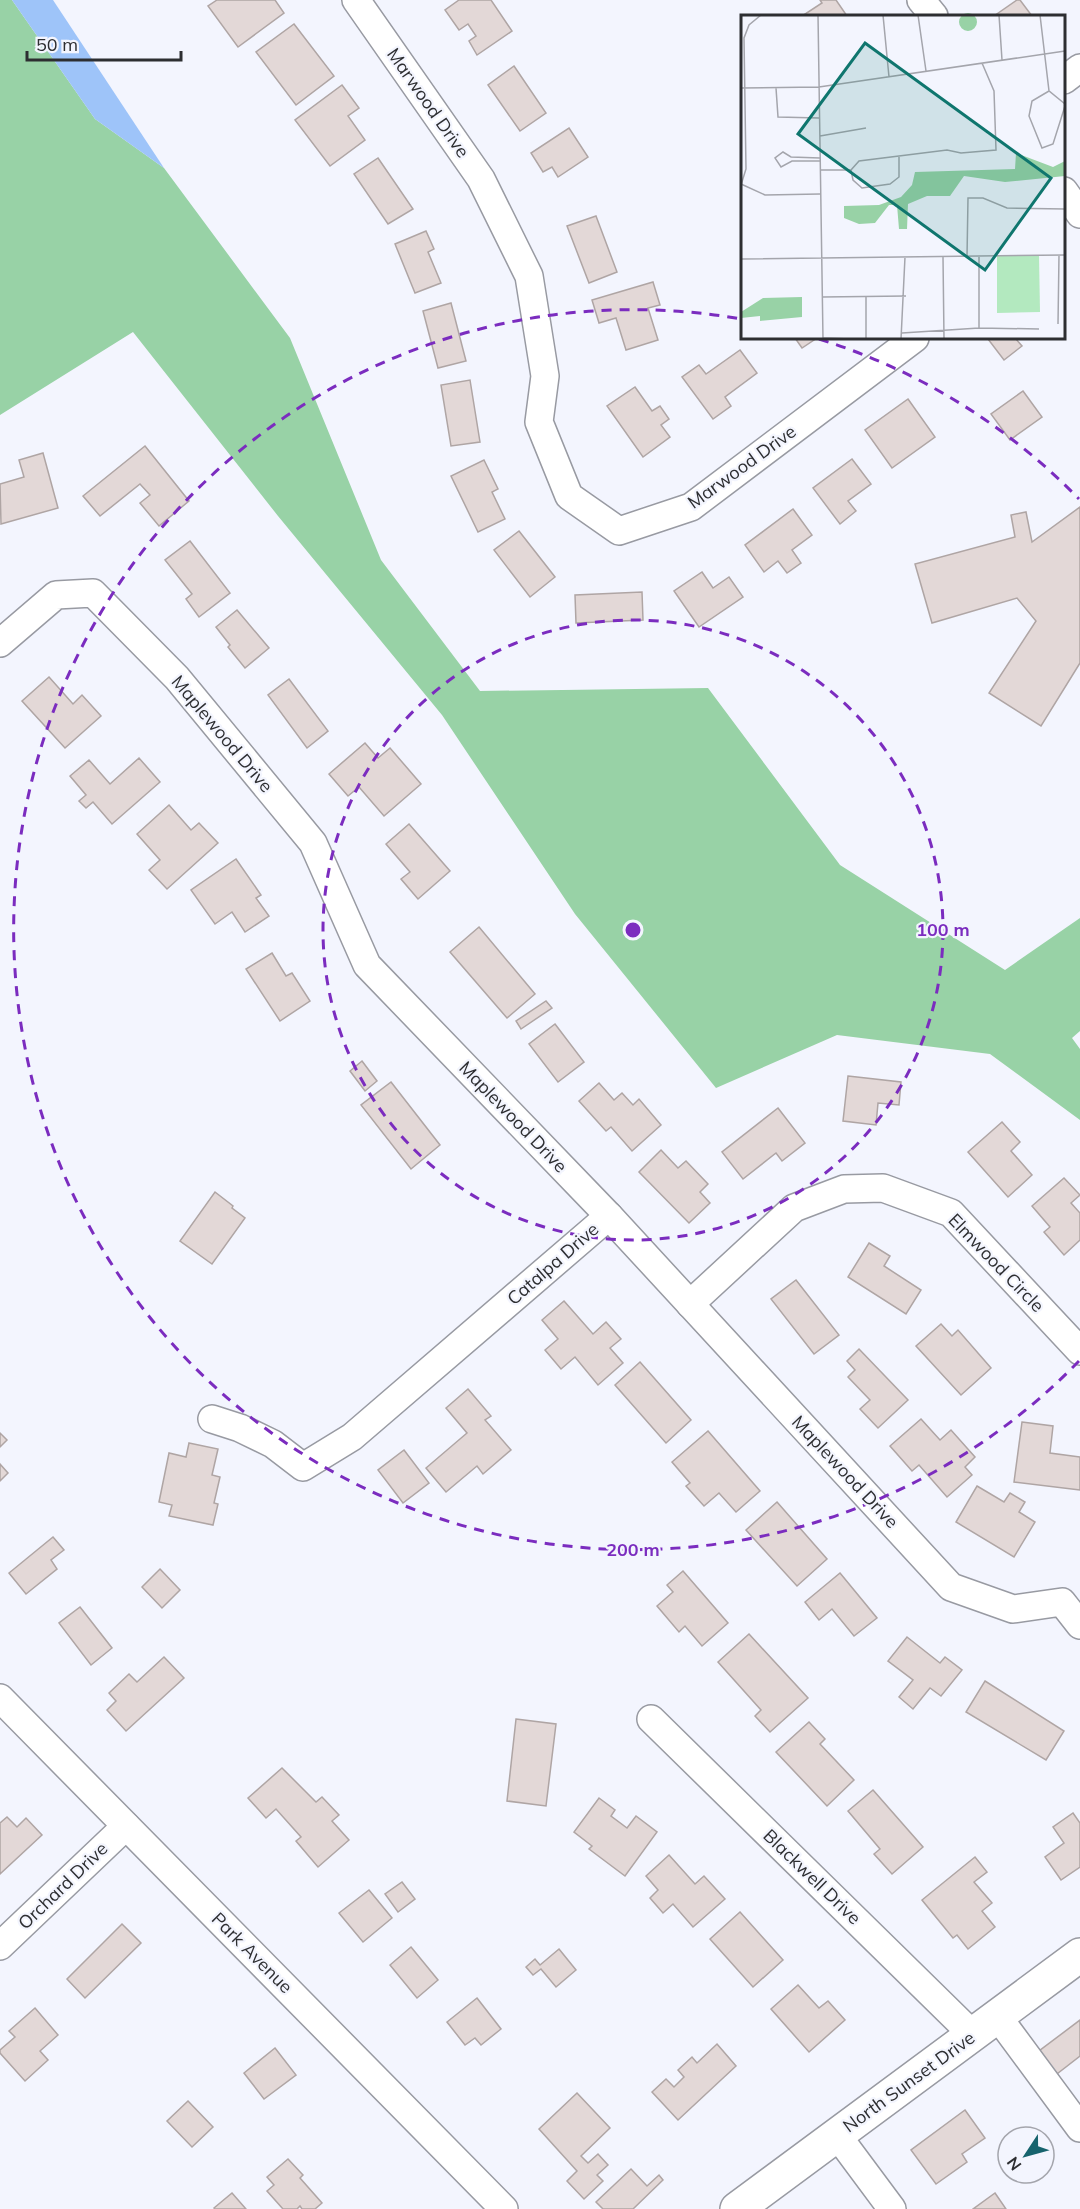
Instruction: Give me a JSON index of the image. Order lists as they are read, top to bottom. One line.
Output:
{"streets":{"main road":["North Sunset Drive"],"street":["Marwood Drive","Maplewood Drive","Elmwood Circle","Catalpa Drive","Blackwell Drive","Orchard Drive","Park Avenue"]},"crossings":[["Maplewood Drive","Elmwood Circle"],["Maplewood Drive","Catalpa Drive"],["Blackwell Drive","North Sunset Drive"],["Orchard Drive","Park Avenue"]],"scale_bar":"50 m","north":"bottom left","rings":["100 m","200 m"]}
